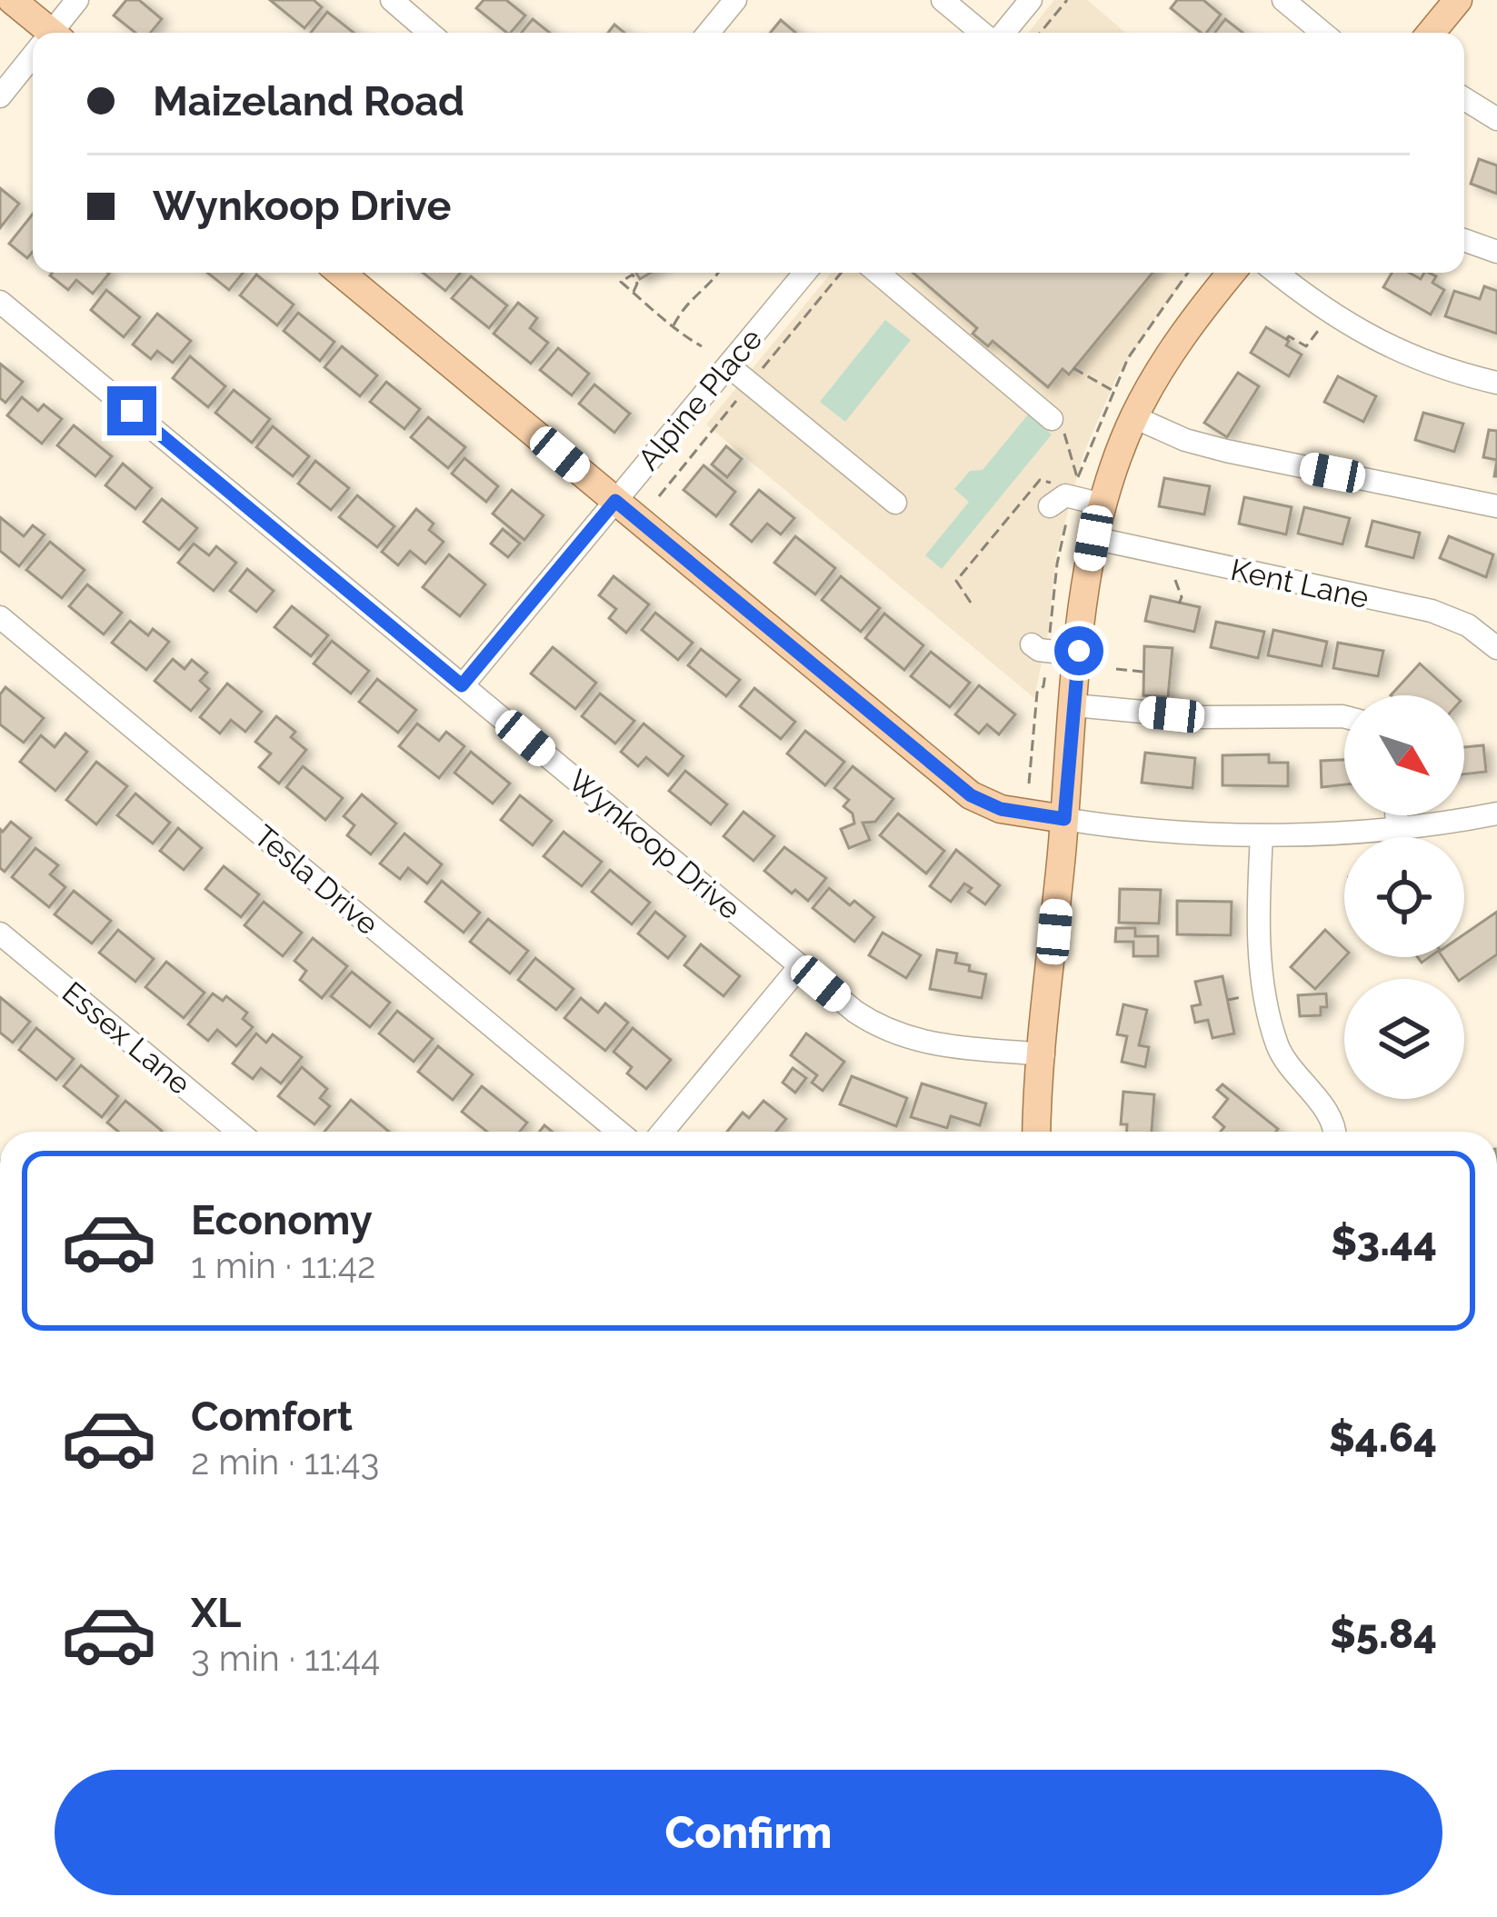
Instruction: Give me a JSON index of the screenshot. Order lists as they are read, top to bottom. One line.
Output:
{"streets":{"street":["Alpine Place","Kent Lane","Wynkoop Drive","Tesla Drive","Essex Lane"]},"crossings":[["Alpine Place","Wynkoop Drive"]],"north":"bottom right","page":{"banner":["Maizeland Road","Wynkoop Drive"],"list":[{"name":"Economy","note":"1 min · 11:42","value":"$3.44"},{"name":"Comfort","note":"2 min · 11:43","value":"$4.64"},{"name":"XL","note":"3 min · 11:44","value":"$5.84"}],"buttons":"Confirm"}}
